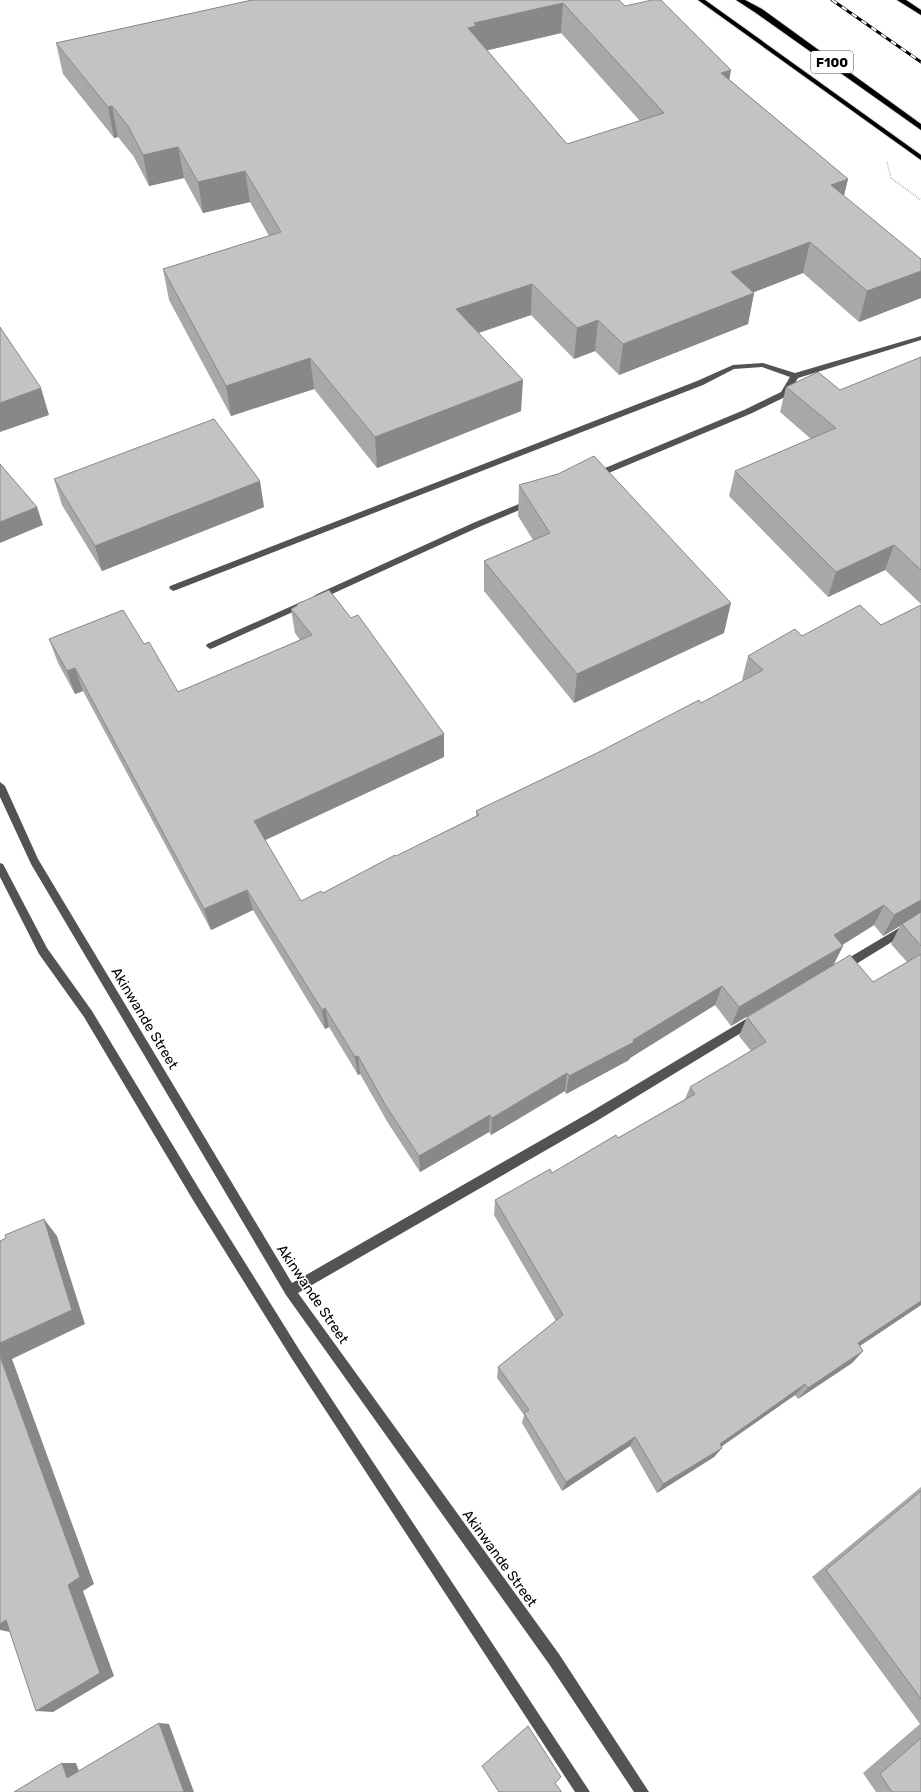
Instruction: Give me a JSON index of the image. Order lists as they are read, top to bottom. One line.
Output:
{"streets":{"highway":["F100"],"street":["Akinwande Street"]}}
